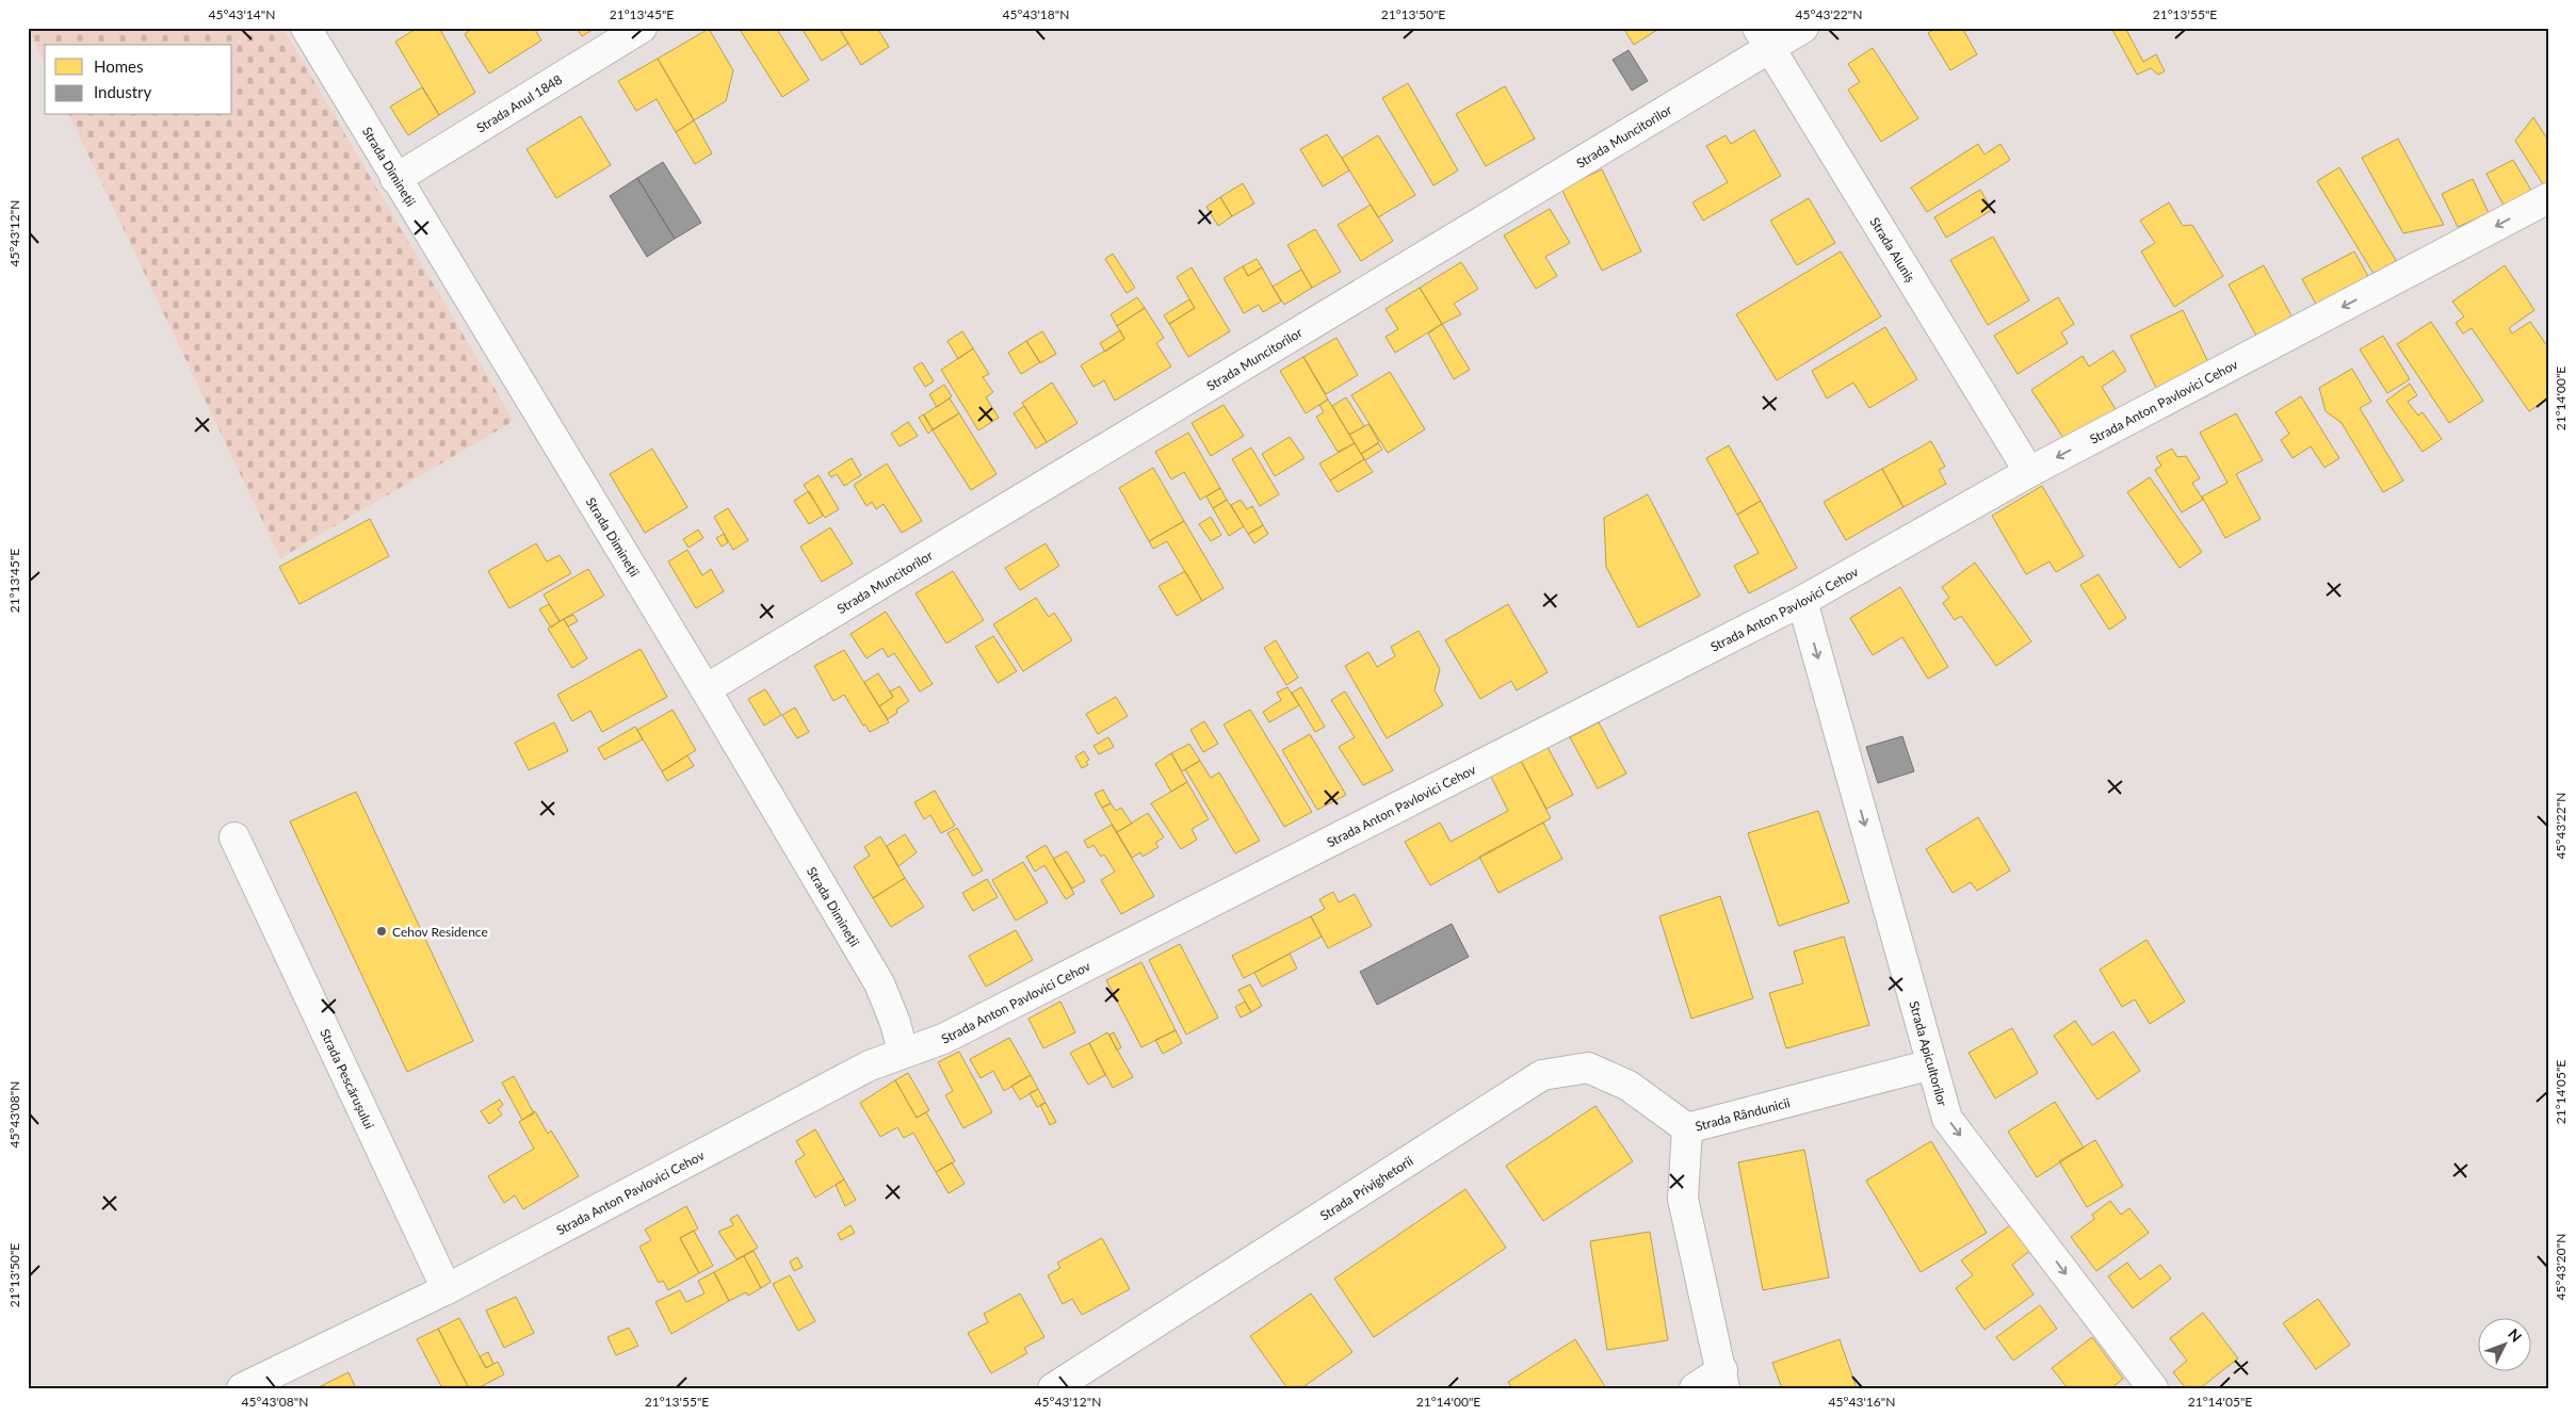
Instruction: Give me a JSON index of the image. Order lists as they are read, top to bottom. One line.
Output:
{"streets":{"street":["Strada Anul 1848","Strada Muncitorilor","Strada Dimineții","Strada Aluniș","Strada Anton Pavlovici Cehov","Strada Apicultorilor","Strada Pescărușului","Strada Rândunicii","Strada Privighetorii"]},"crossings":[["Strada Anul 1848","Strada Dimineții"],["Strada Muncitorilor","Strada Dimineții"],["Strada Muncitorilor","Strada Aluniș"],["Strada Dimineții","Strada Anton Pavlovici Cehov"],["Strada Aluniș","Strada Anton Pavlovici Cehov"],["Strada Anton Pavlovici Cehov","Strada Apicultorilor"],["Strada Anton Pavlovici Cehov","Strada Pescărușului"],["Strada Apicultorilor","Strada Rândunicii"],["Strada Rândunicii","Strada Privighetorii"]],"one_way":["Strada Apicultorilor"],"places":["Cehov Residence"],"legend":["Homes","Industry"],"north":"top right","coordinates":["45°43'14\"N","21°13'45\"E","45°43'18\"N","21°13'50\"E","45°43'22\"N","21°13'55\"E","45°43'12\"N","21°14'00\"E","21°14'05\"E","45°43'08\"N","45°43'20\"N","45°43'16\"N"]}
